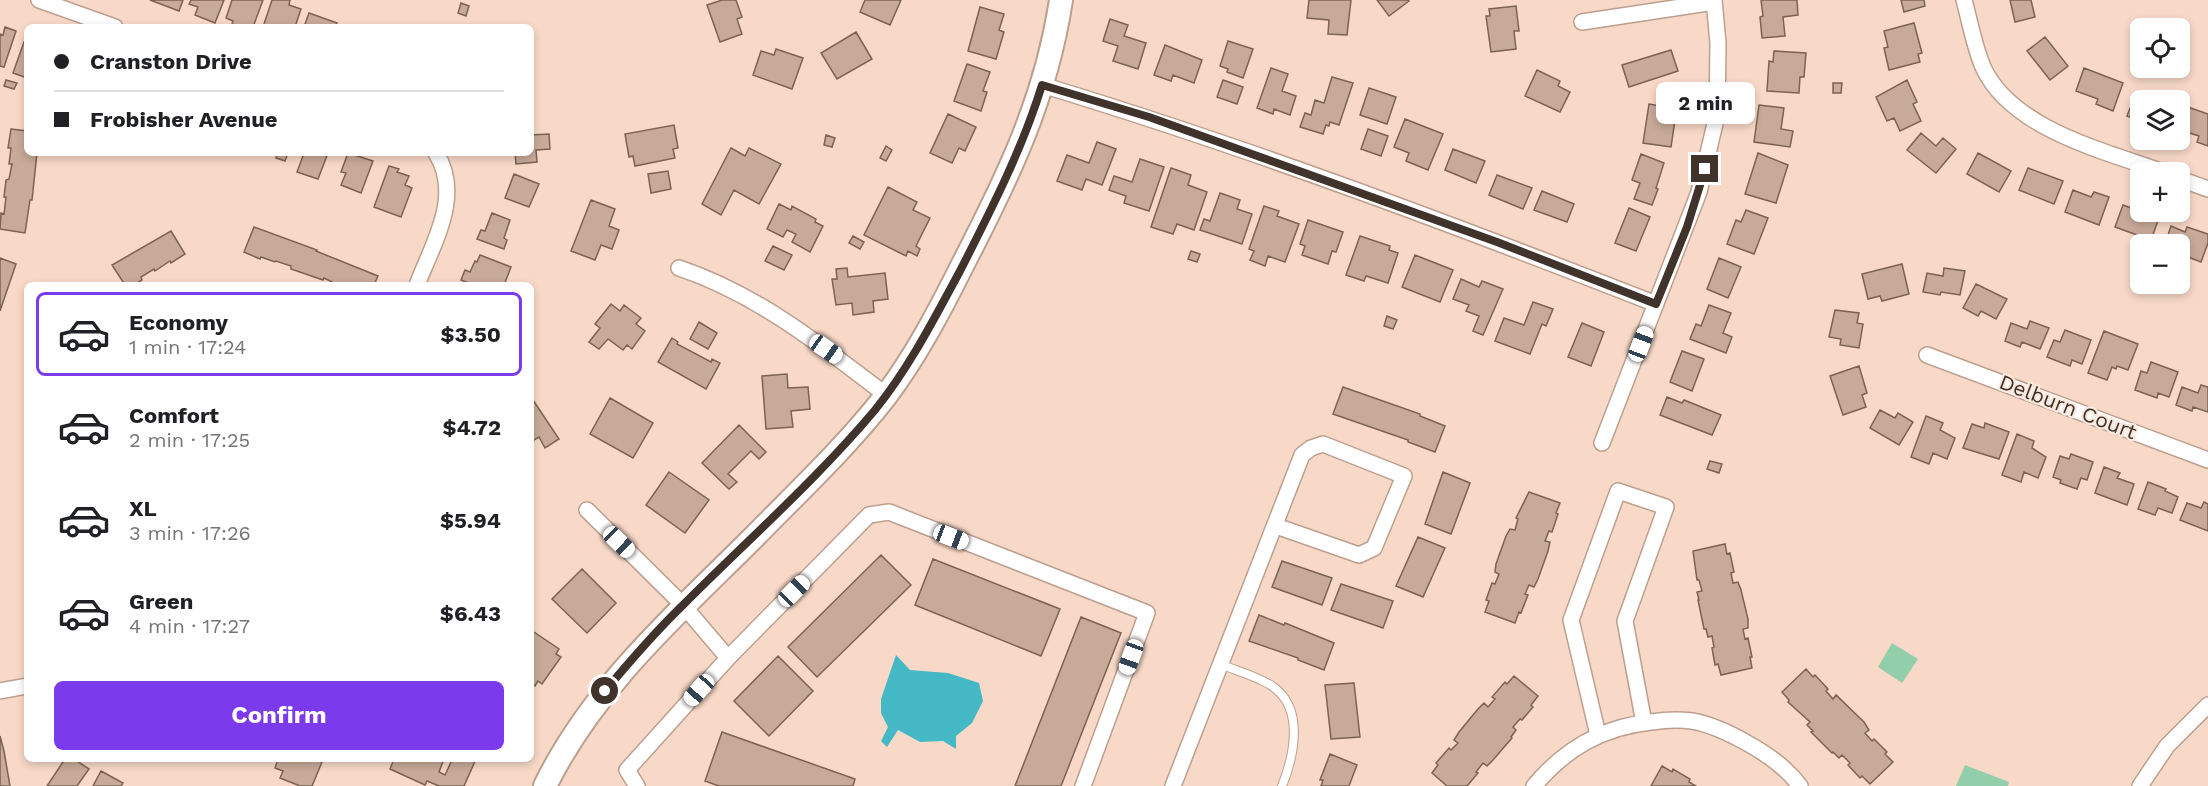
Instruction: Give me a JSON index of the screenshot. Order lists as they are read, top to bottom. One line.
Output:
{"streets":{"street":["Delburn Court"]},"page":{"map_buttons":["+","−"],"banner":["Cranston Drive","Frobisher Avenue"],"bubble":"2 min","list":[{"name":"Economy","note":"1 min · 17:24","value":"$3.50"},{"name":"Comfort","note":"2 min · 17:25","value":"$4.72"},{"name":"XL","note":"3 min · 17:26","value":"$5.94"},{"name":"Green","note":"4 min · 17:27","value":"$6.43"}],"buttons":"Confirm"}}
